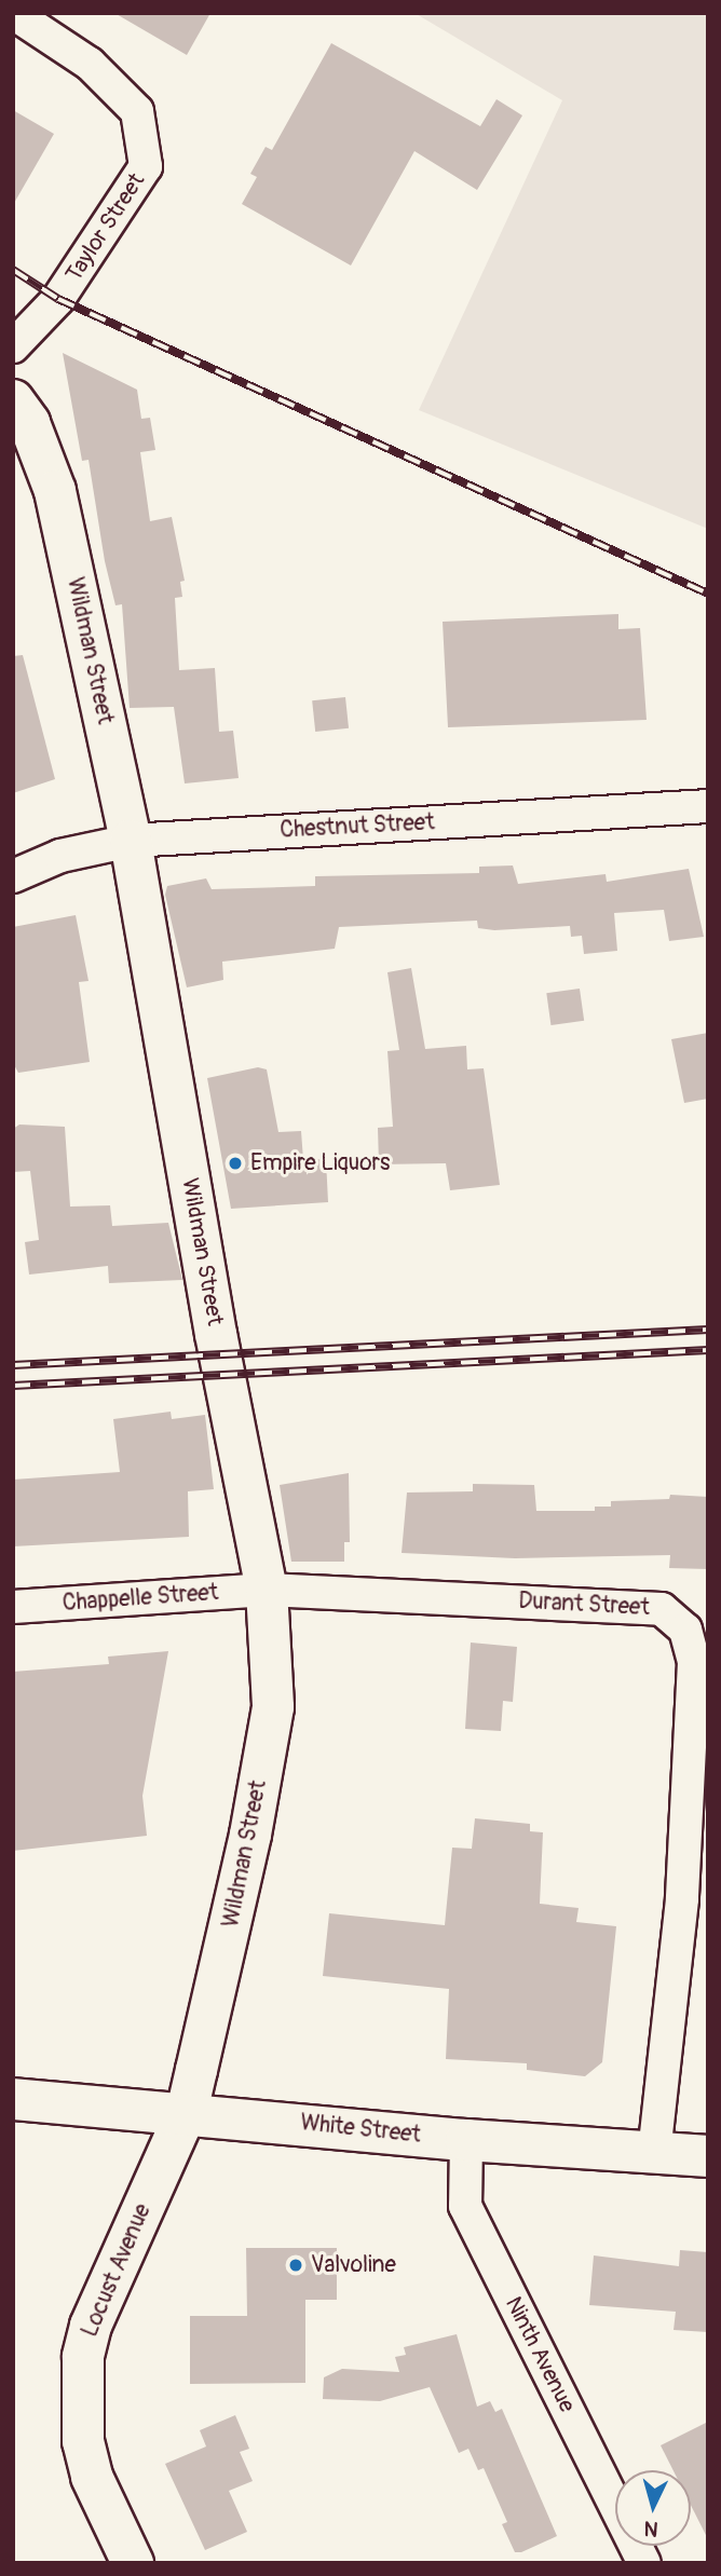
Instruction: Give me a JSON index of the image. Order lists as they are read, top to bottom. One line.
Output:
{"streets":{"street":["Taylor Street","Wildman Street","Chestnut Street","Chappelle Street","Durant Street","White Street","Locust Avenue","Ninth Avenue"]},"crossings":[["Wildman Street","Chestnut Street"],["Wildman Street","Chappelle Street"],["Wildman Street","Durant Street"],["Wildman Street","White Street"],["Wildman Street","Locust Avenue"],["Chappelle Street","Durant Street"],["Durant Street","White Street"],["White Street","Locust Avenue"],["White Street","Ninth Avenue"]],"places":["Empire Liquors","Valvoline"],"north":"bottom"}
